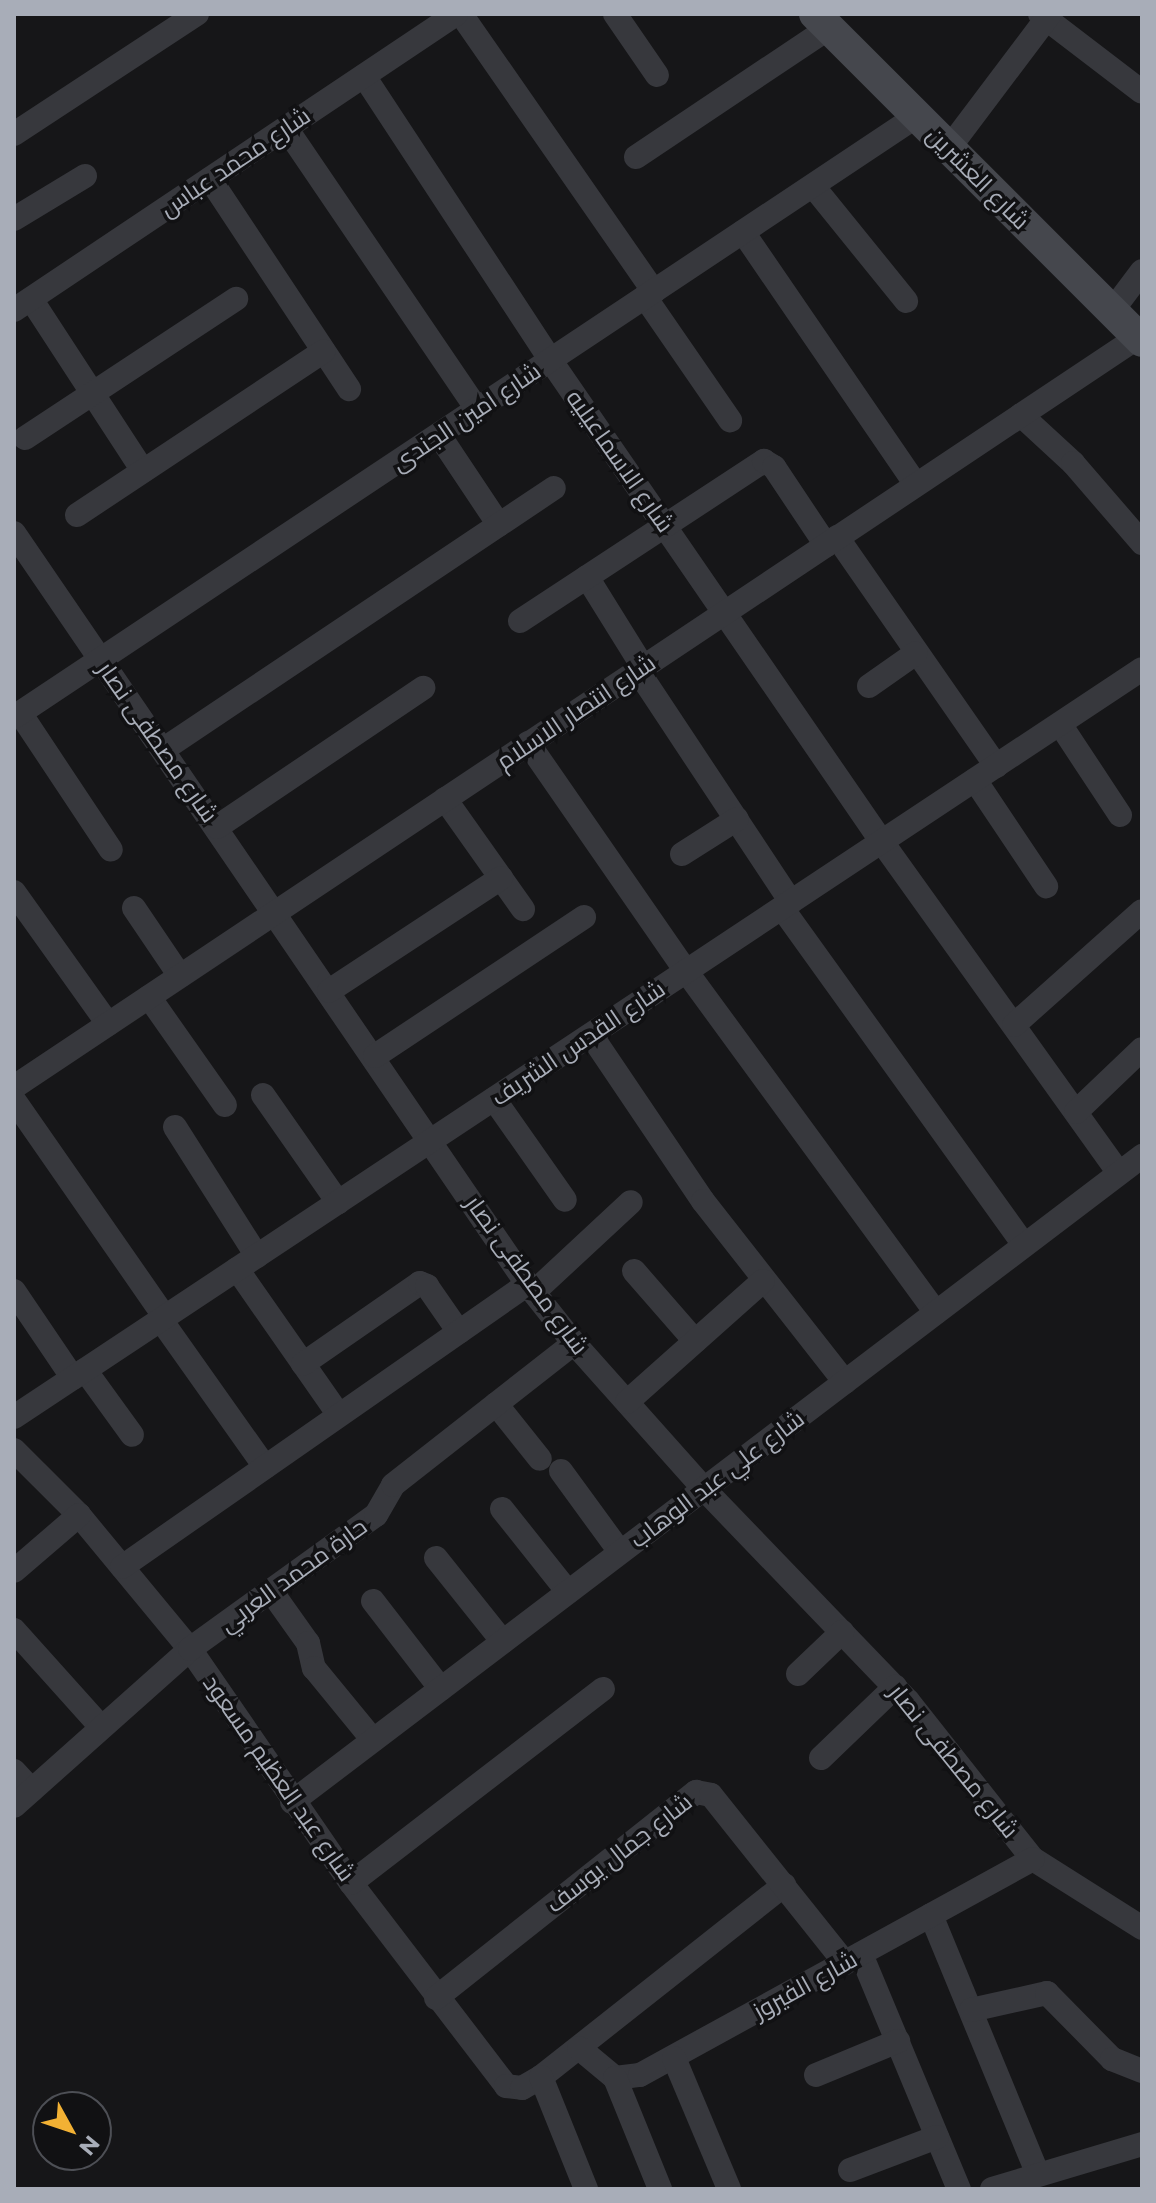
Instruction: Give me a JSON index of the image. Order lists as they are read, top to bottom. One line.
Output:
{"streets":{"main road":["شارع العشرين"],"street":["شارع محمد عباس","شارع امين الجندى","شارع الاسماعيليه","شارع انتصار الاسلام","شارع مصطفى نصار","شارع القدس الشريف","شارع علي عبد الوهاب","حارة محمد العربي","شارع عبد العظيم مسعود","شارع جمال يوسف","شارع الفيروز"]},"crossings":[["شارع محمد عباس","شارع الاسماعيليه"],["شارع العشرين","شارع امين الجندى"],["شارع العشرين","شارع انتصار الاسلام"],["شارع امين الجندى","شارع الاسماعيليه"],["شارع امين الجندى","شارع مصطفى نصار"],["شارع الاسماعيليه","شارع انتصار الاسلام"],["شارع الاسماعيليه","شارع القدس الشريف"],["شارع الاسماعيليه","شارع علي عبد الوهاب"],["شارع انتصار الاسلام","شارع مصطفى نصار"],["شارع مصطفى نصار","شارع القدس الشريف"],["شارع مصطفى نصار","شارع علي عبد الوهاب"],["شارع مصطفى نصار","حارة محمد العربي"],["شارع مصطفى نصار","شارع الفيروز"],["شارع علي عبد الوهاب","شارع عبد العظيم مسعود"],["حارة محمد العربي","شارع عبد العظيم مسعود"],["شارع عبد العظيم مسعود","شارع جمال يوسف"],["شارع جمال يوسف","شارع الفيروز"]],"north":"bottom right"}
